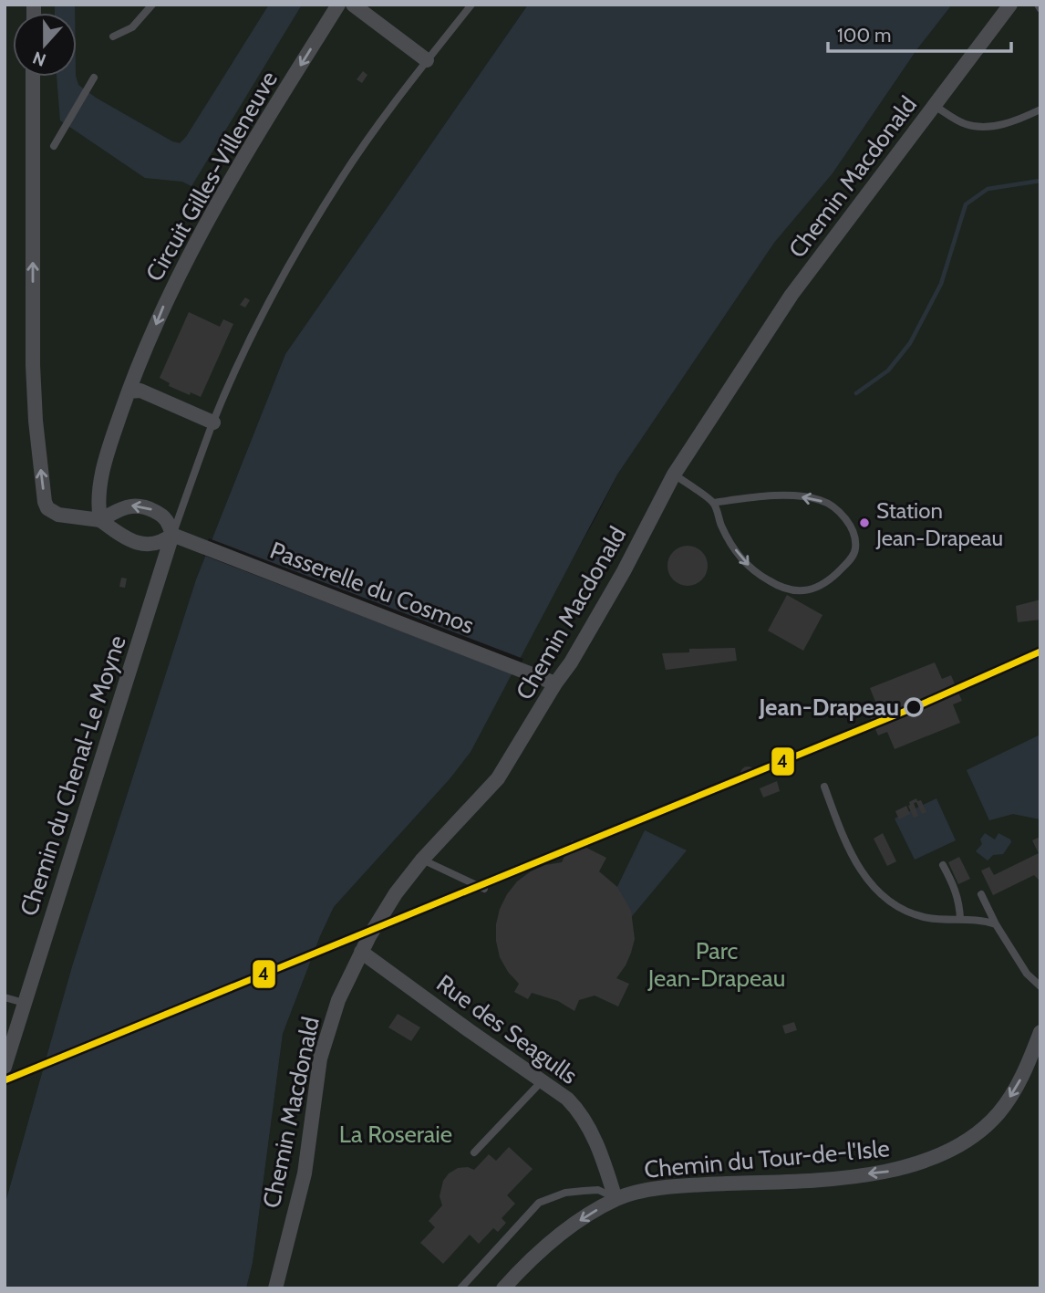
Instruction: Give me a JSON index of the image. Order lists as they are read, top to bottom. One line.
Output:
{"streets":{"street":["Circuit Gilles-Villeneuve","Chemin Macdonald","Passerelle du Cosmos","Chemin du Chenal-Le Moyne","Rue des Seagulls","Chemin du Tour-de-l'Isle"]},"crossings":[["Chemin Macdonald","Passerelle du Cosmos"],["Chemin Macdonald","Rue des Seagulls"],["Passerelle du Cosmos","Chemin du Chenal-Le Moyne"],["Rue des Seagulls","Chemin du Tour-de-l'Isle"]],"one_way":["Circuit Gilles-Villeneuve","Chemin du Tour-de-l'Isle"],"parks":["Parc Jean-Drapeau","La Roseraie"],"places":["Station Jean-Drapeau","Jean-Drapeau"],"lines":["transit line 4"],"scale_bar":"100 m","north":"bottom"}
